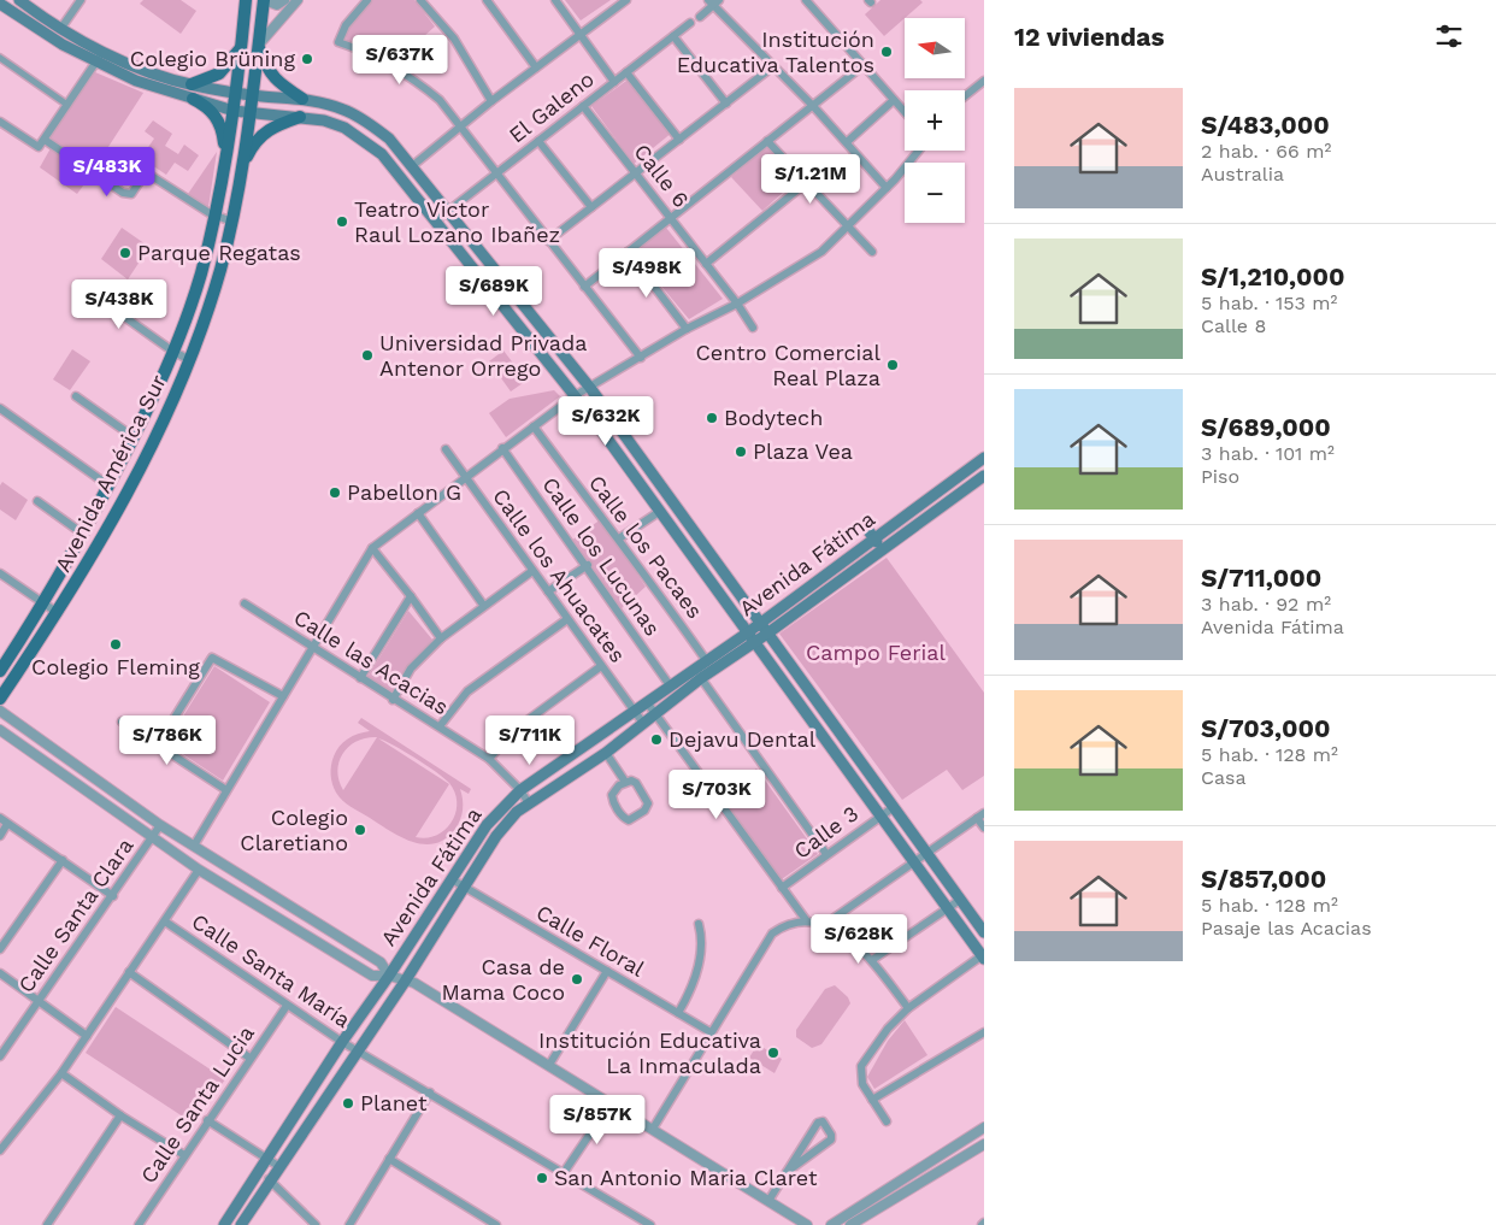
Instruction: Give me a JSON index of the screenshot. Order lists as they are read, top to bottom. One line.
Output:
{"streets":{"main road":["Avenida América Sur","Avenida Fátima"],"street":["El Galeno","Calle 6","Calle los Pacaes","Calle los Lucunas","Calle los Ahuacates","Calle las Acacias","Calle 3","Calle Santa Clara","Calle Floral","Calle Santa María","Calle Santa Lucia"]},"crossings":[["El Galeno","Calle 6"],["Calle los Pacaes","Avenida Fátima"],["Calle los Lucunas","Avenida Fátima"],["Avenida Fátima","Calle los Ahuacates"],["Avenida Fátima","Calle las Acacias"],["Avenida Fátima","Calle Floral"],["Avenida Fátima","Calle Santa María"],["Calle Santa María","Calle Santa Lucia"]],"parks":["Campo Ferial"],"places":["Institución Educativa Talentos","Colegio Brüning","Teatro Victor Raul Lozano Ibañez","Parque Regatas","Universidad Privada Antenor Orrego","Centro Comercial Real Plaza","Bodytech","Plaza Vea","Pabellon G","Colegio Fleming","Dejavu Dental","Colegio Claretiano","Casa de Mama Coco","Institución Educativa La Inmaculada","Planet","San Antonio Maria Claret"],"north":"left","page":{"heading":"12 viviendas","map_buttons":["+","−"],"price":["S/637K","S/483K","S/1.21M","S/498K","S/689K","S/438K","S/632K","S/786K","S/711K","S/703K","S/628K","S/857K"],"list":[{"name":"S/483,000","note":"2 hab. · 66 m² · Australia"},{"name":"S/1,210,000","note":"5 hab. · 153 m² · Calle 8"},{"name":"S/689,000","note":"3 hab. · 101 m² · Piso"},{"name":"S/711,000","note":"3 hab. · 92 m² · Avenida Fátima"},{"name":"S/703,000","note":"5 hab. · 128 m² · Casa"},{"name":"S/857,000","note":"5 hab. · 128 m² · Pasaje las Acacias"}]}}
